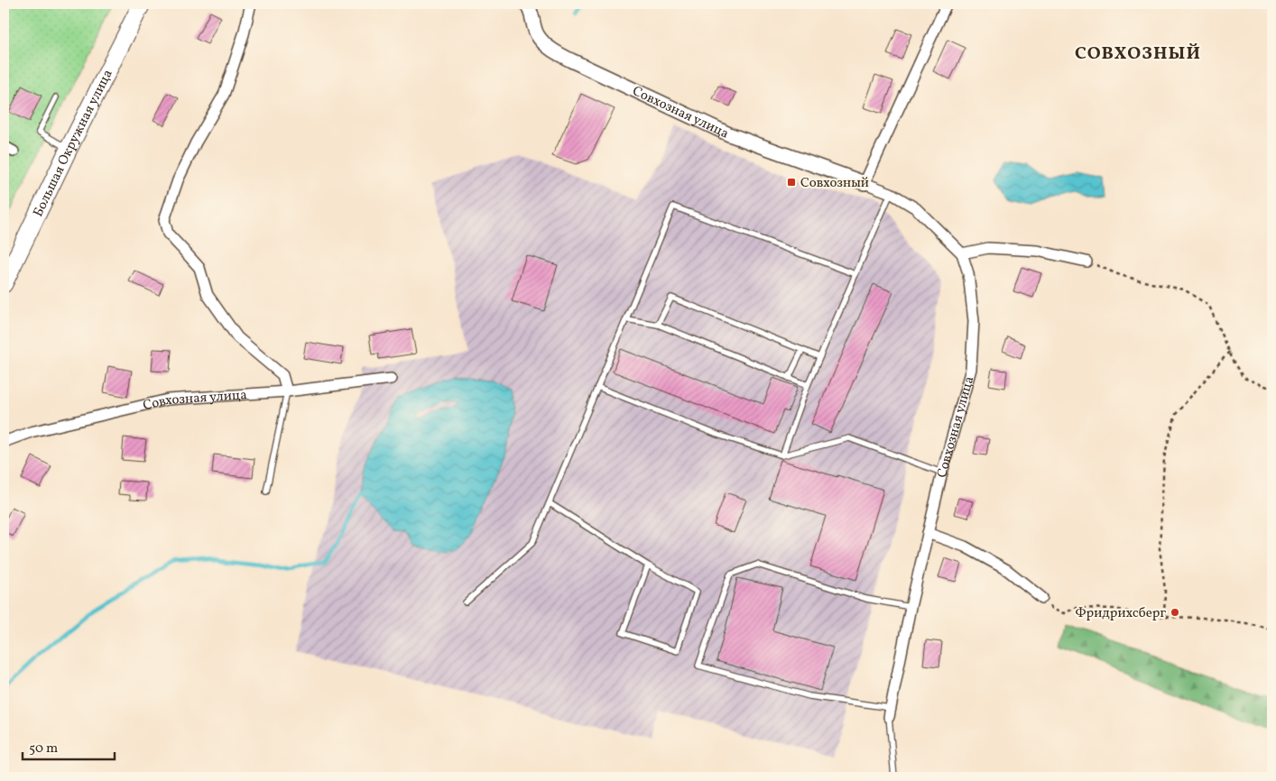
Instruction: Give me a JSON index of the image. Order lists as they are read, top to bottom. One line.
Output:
{"streets":{"highway":["Большая Окружная улица"],"street":["Совхозная улица"]},"districts":["СОВХОЗНЫЙ"],"places":{"transit":["Совхозный"],"other":["Фридрихсберг"]},"scale_bar":"50 m"}
